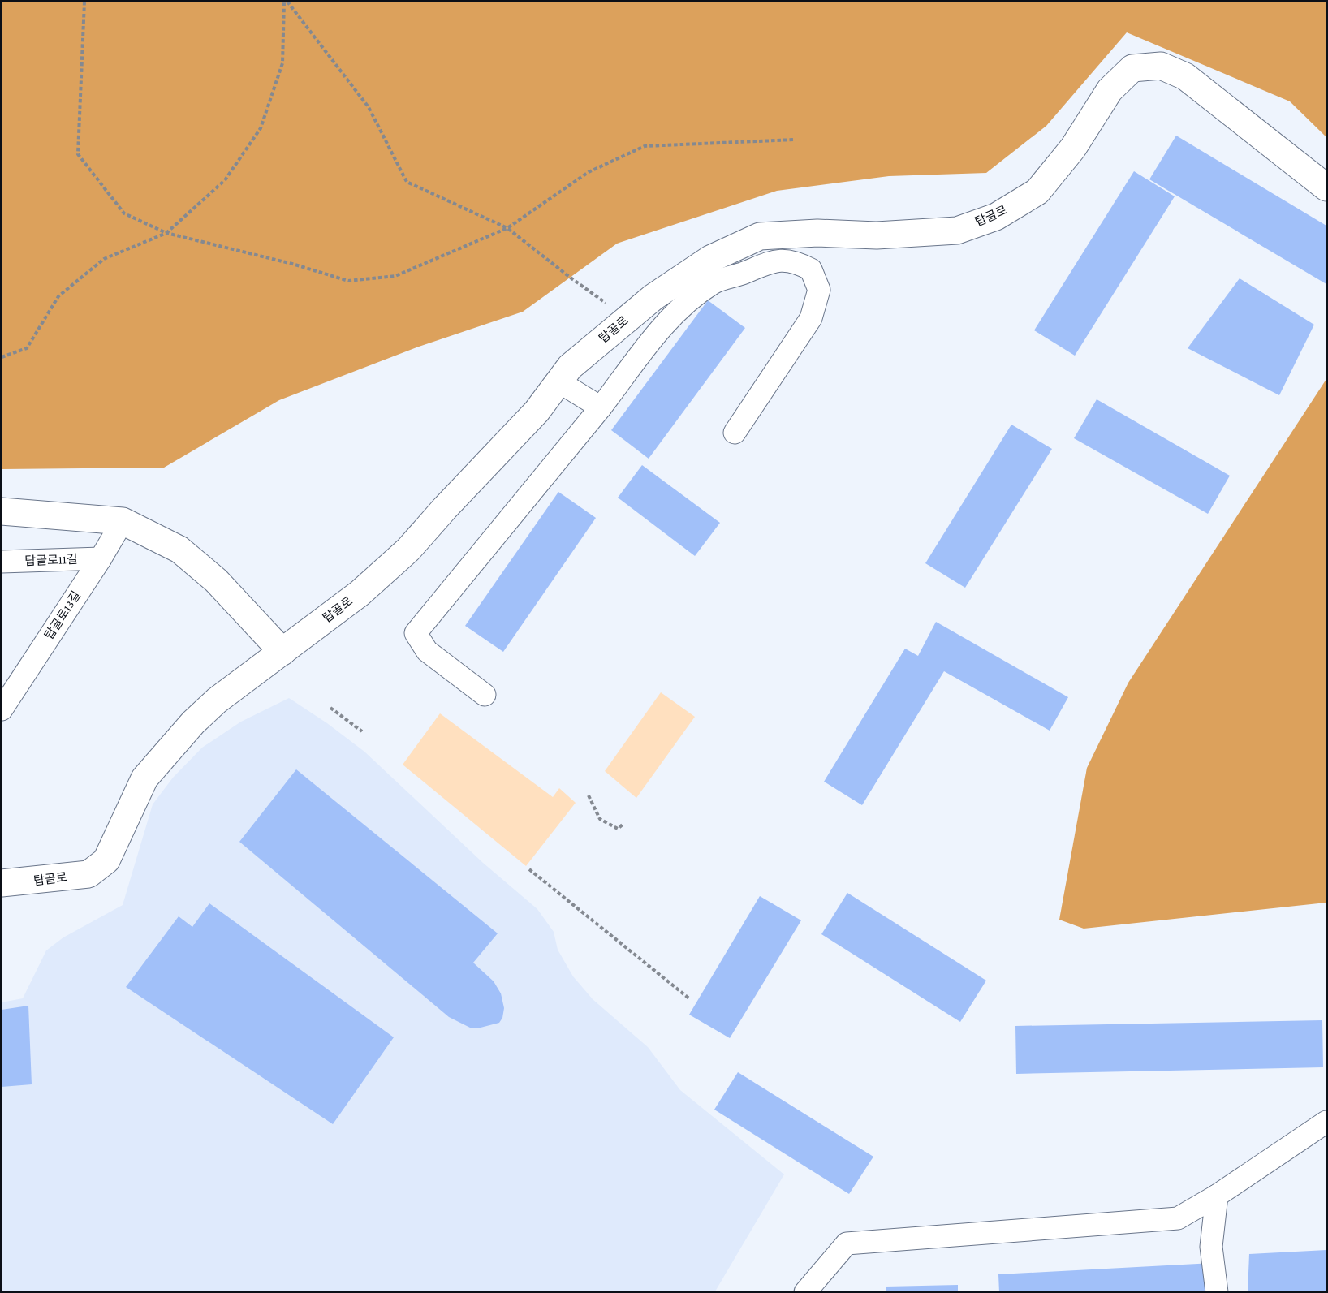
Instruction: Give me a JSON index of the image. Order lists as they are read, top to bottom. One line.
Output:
{"streets":{"street":["탑골로","탑골로11길","탑골로13길"]},"crossings":[["탑골로11길","탑골로13길"]]}
